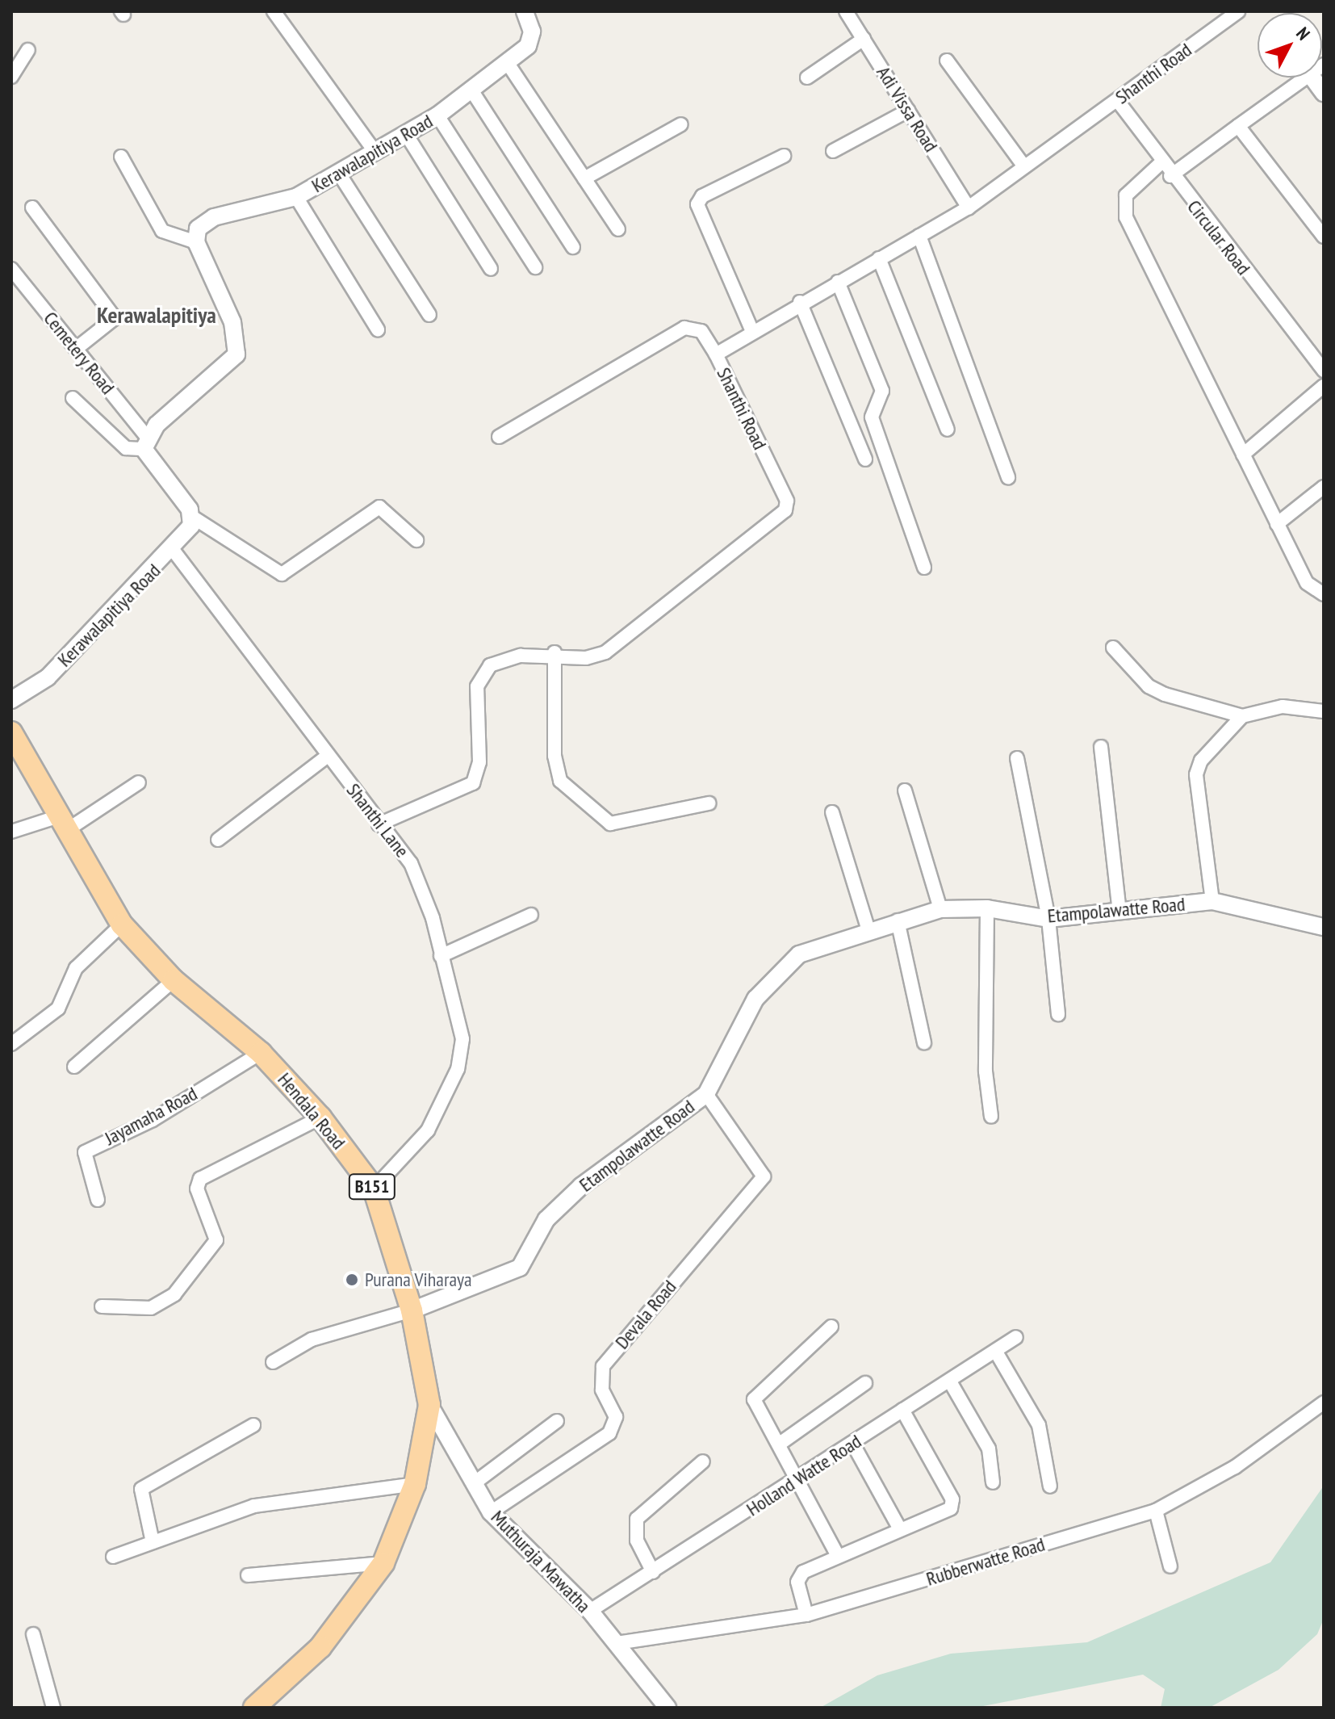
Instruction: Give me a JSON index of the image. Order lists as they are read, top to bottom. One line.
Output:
{"streets":{"main road":["Hendala Road","B151"],"street":["Shanthi Road","Adi Vissa Road","Kerawalapitiya Road","Circular Road","Cemetery Road","Shanthi Lane","Etampolawatte Road","Jayamaha Road","Devala Road","Holland Watte Road","Muthuraja Mawatha","Rubberwatte Road"]},"crossings":[["Shanthi Road","Adi Vissa Road"],["Shanthi Road","Circular Road"],["Shanthi Road","Shanthi Lane"],["Kerawalapitiya Road","Shanthi Lane"],["Shanthi Lane","Hendala Road"],["Etampolawatte Road","Hendala Road"],["Etampolawatte Road","Devala Road"],["Hendala Road","Jayamaha Road"],["Hendala Road","Muthuraja Mawatha"],["Devala Road","Muthuraja Mawatha"],["Holland Watte Road","Muthuraja Mawatha"],["Muthuraja Mawatha","Rubberwatte Road"]],"districts":["Kerawalapitiya"],"places":["Purana Viharaya"],"north":"top right"}
